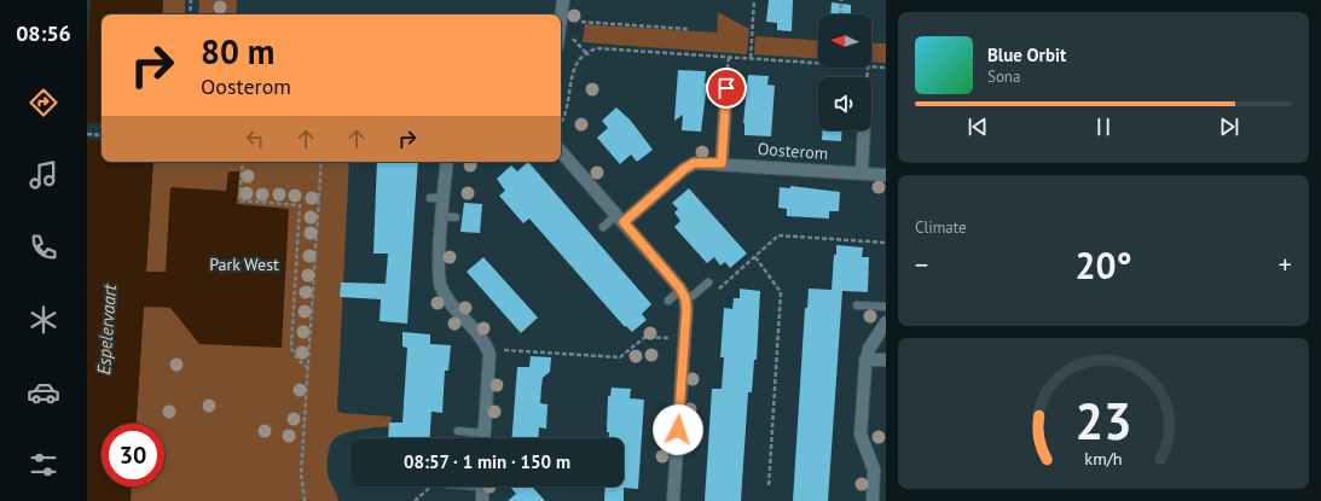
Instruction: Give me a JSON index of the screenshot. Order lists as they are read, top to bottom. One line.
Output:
{"streets":{"street":["Oosterom"]},"water":["Espelervaart"],"parks":["Park West"],"north":"left","page":{"tabs":"08:56","turn":["80 m","Oosterom"],"song":["Blue Orbit","Sona"],"tile":"Climate","heat":["−","20°","+"],"limit":"30","trip":"08:57 · 1 min · 150 m","gauge":["23","km/h"]}}
